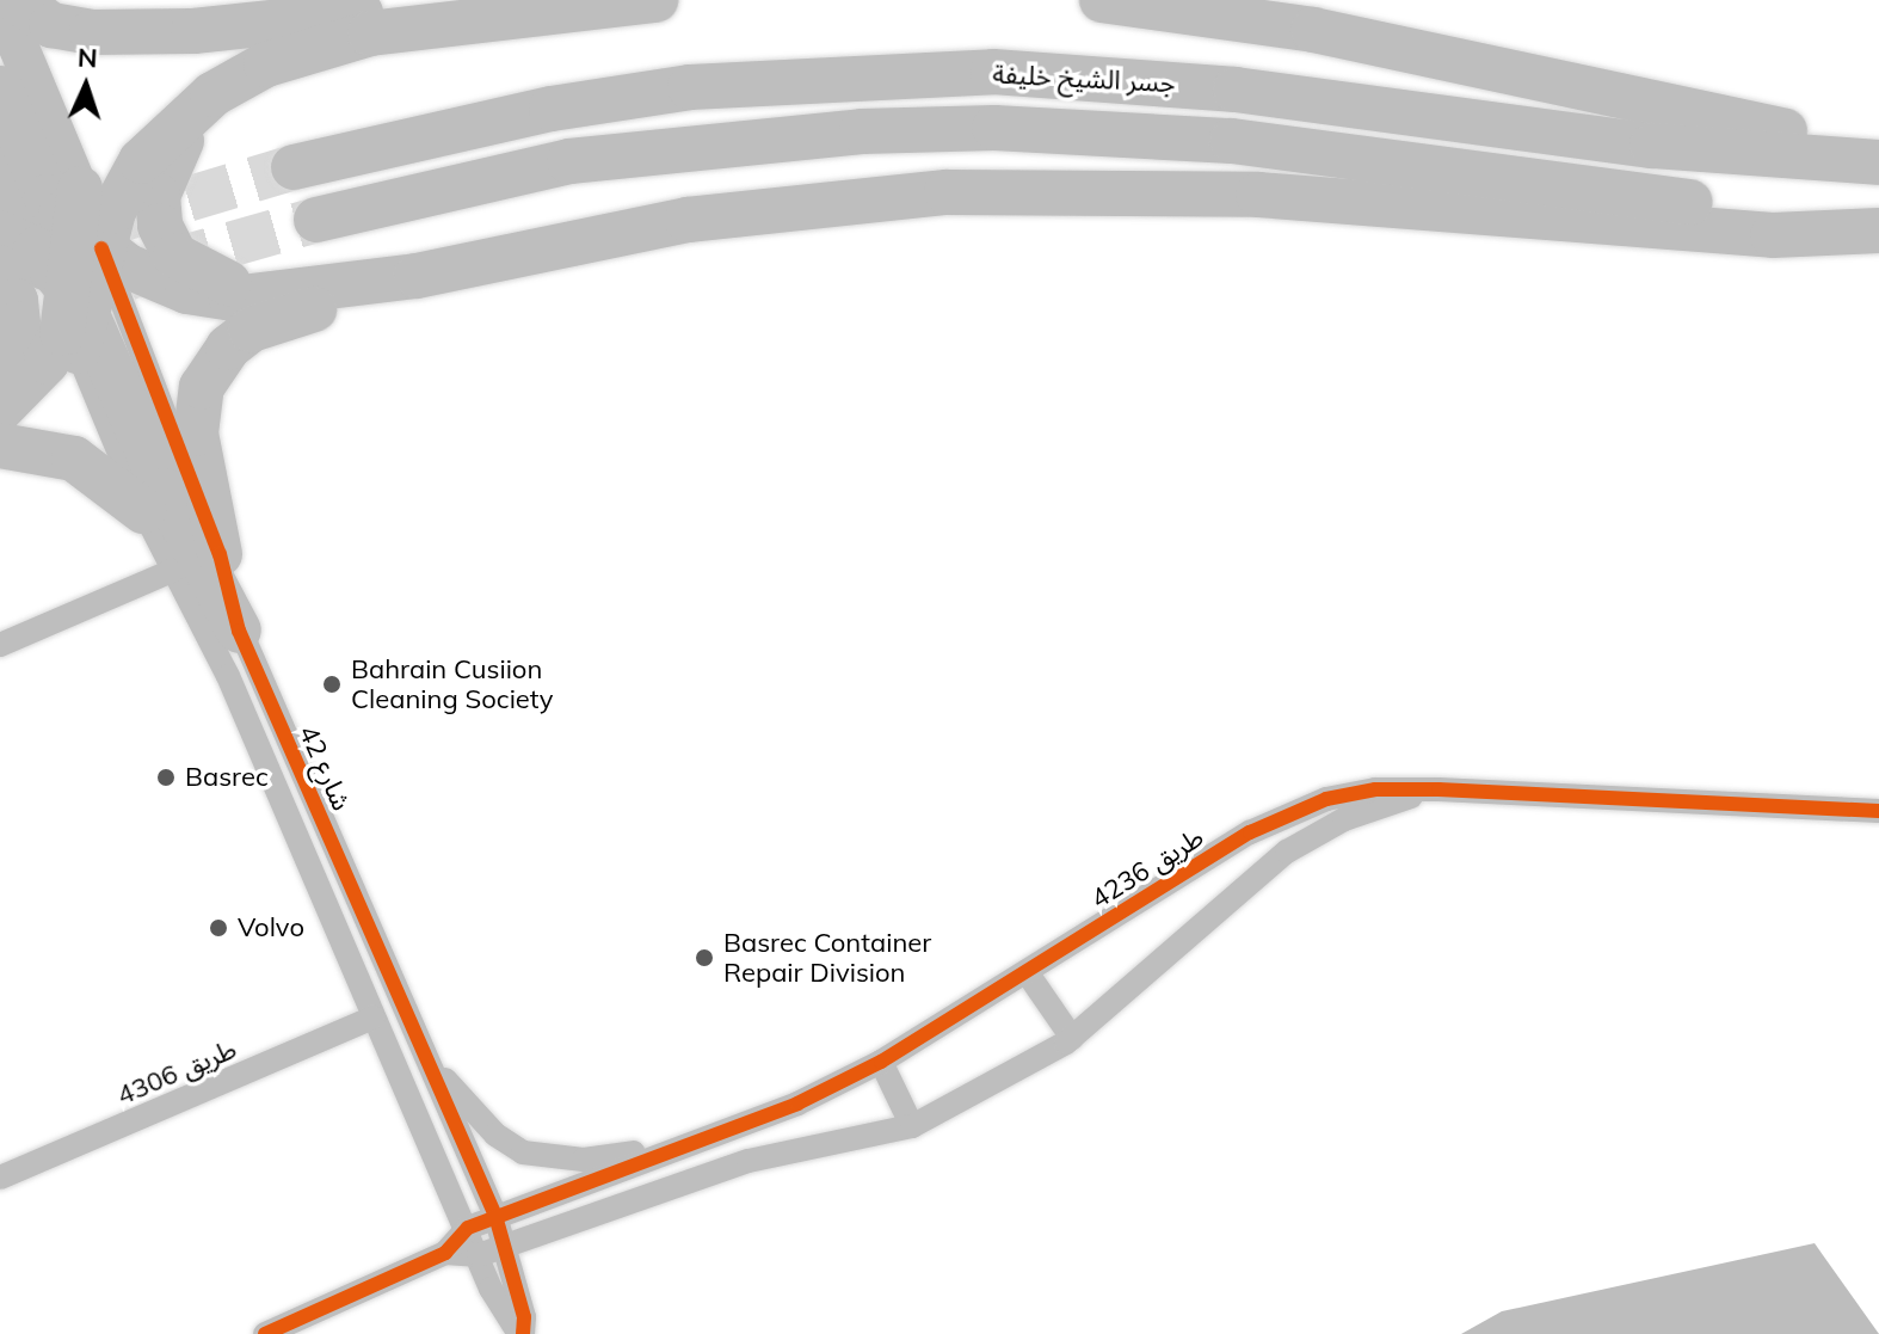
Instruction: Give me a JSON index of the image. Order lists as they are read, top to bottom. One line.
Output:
{"streets":{"highway":["جسر الشيخ خليفة"],"street":["شارع 42","طريق 4236","طريق 4306"]},"crossings":[["شارع 42","طريق 4236"],["شارع 42","طريق 4306"]],"places":["Bahrain Cusiion Cleaning Society","Basrec","Volvo","Basrec Container Repair Division"],"north":"top"}
